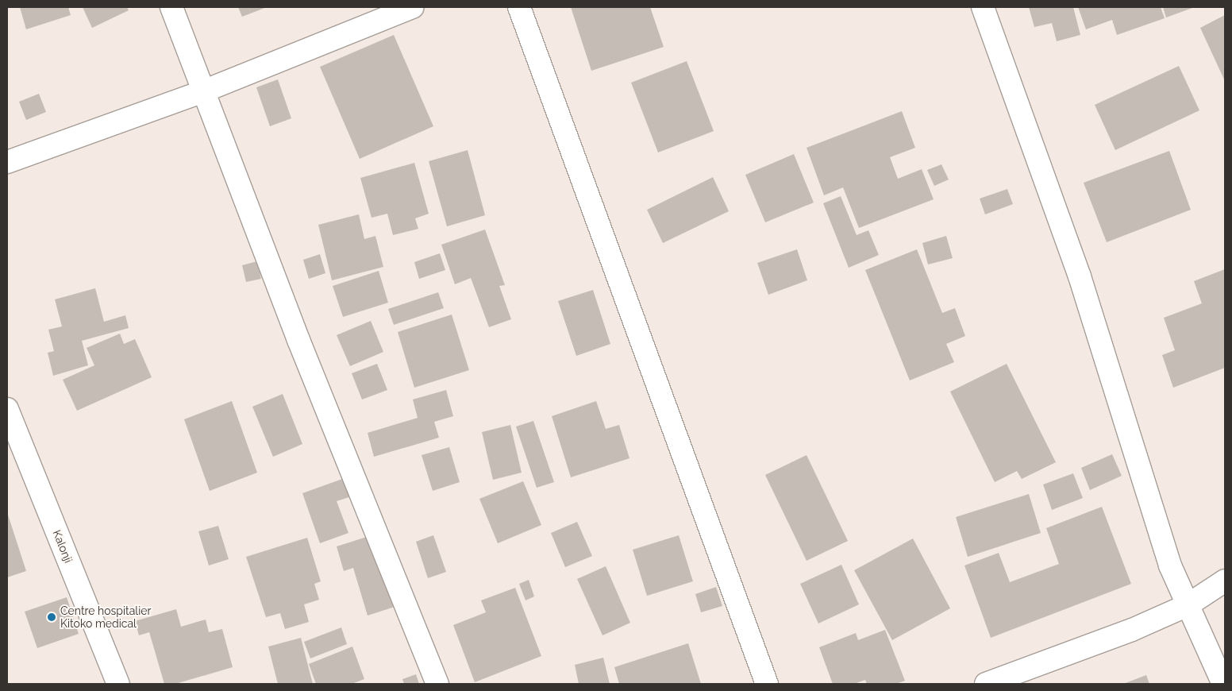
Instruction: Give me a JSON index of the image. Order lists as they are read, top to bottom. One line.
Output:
{"streets":{"street":["Kalonji"]},"places":["Centre hospitalier Kitoko medical"]}
